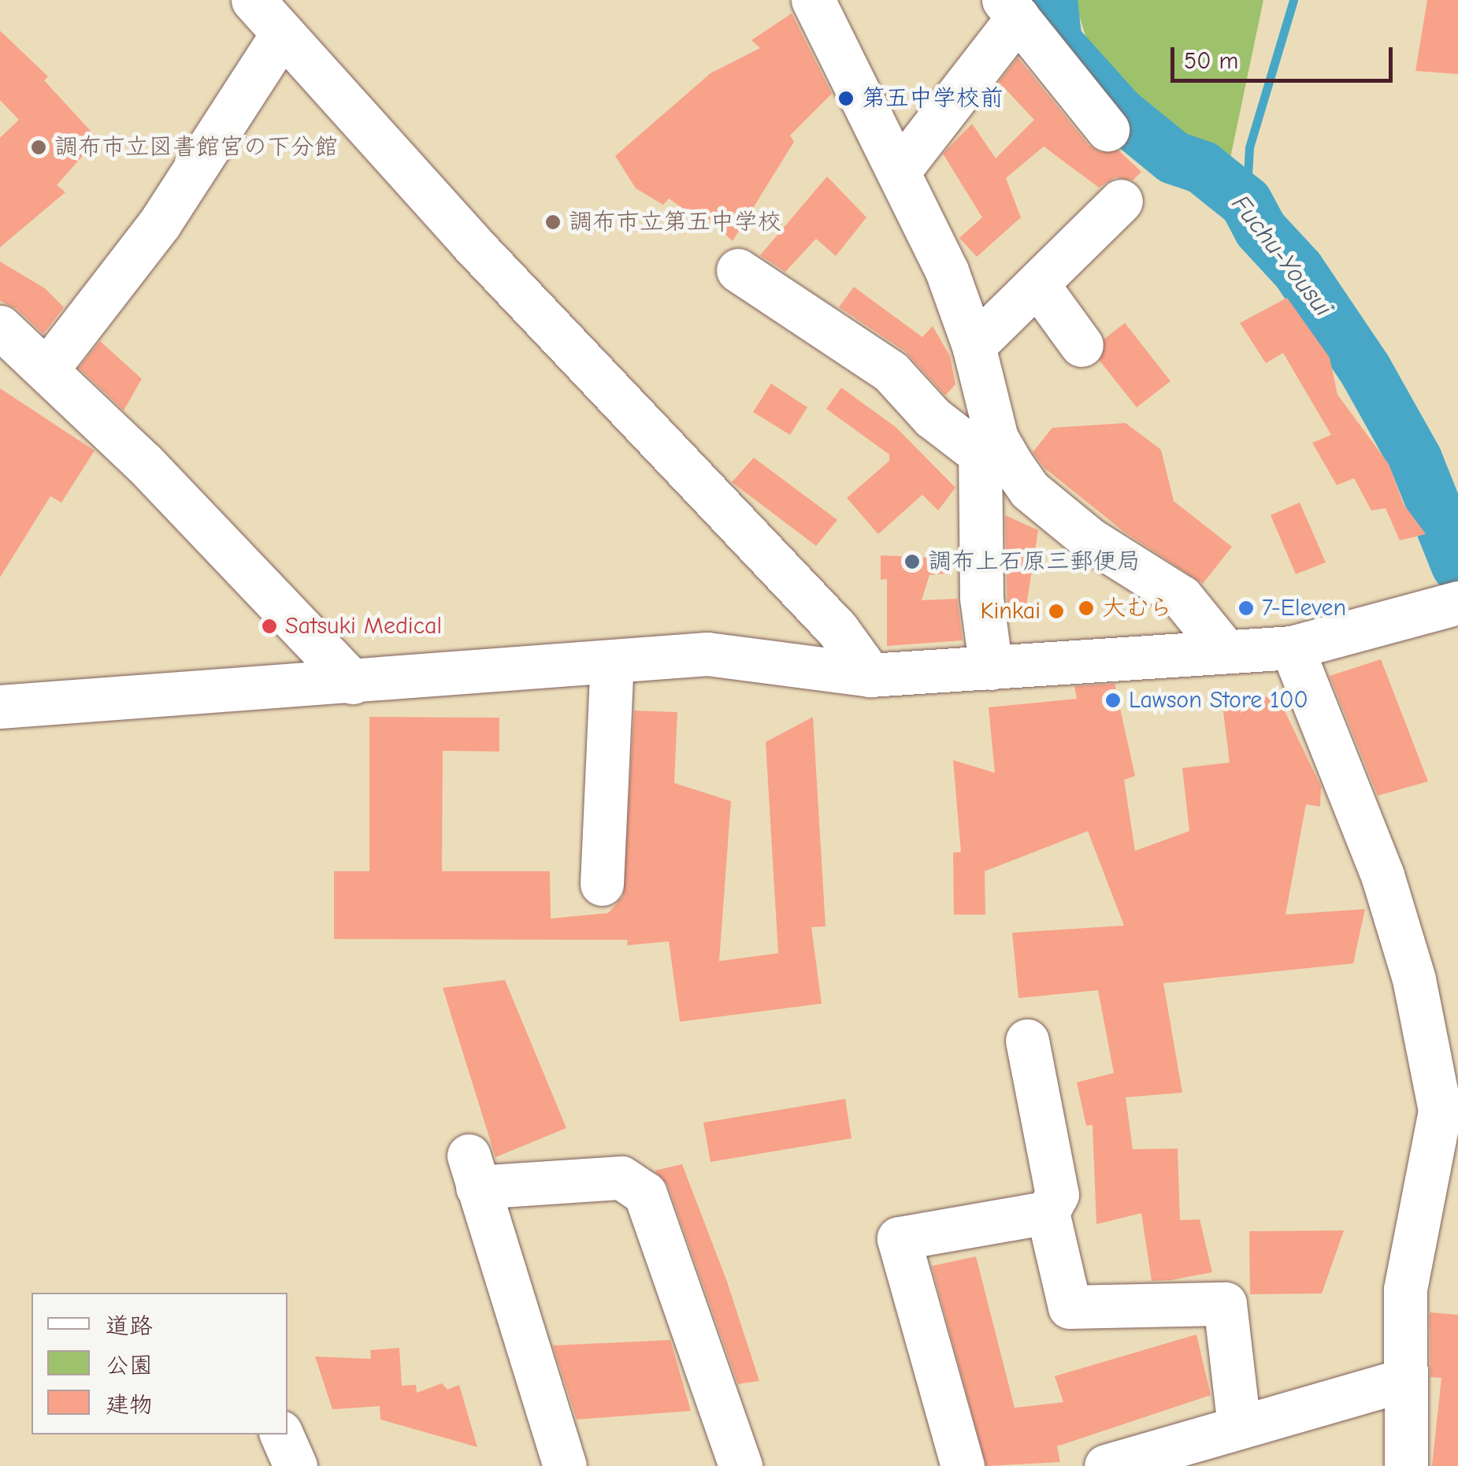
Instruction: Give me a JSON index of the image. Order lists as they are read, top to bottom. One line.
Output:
{"water":["Fuchu-Yousui"],"places":["第五中学校前","調布市立図書館宮の下分館","調布市立第五中学校","調布上石原三郵便局","大むら","7-Eleven","Kinkai","Satsuki Medical","Lawson Store 100"],"legend":["道路","公園","建物"],"scale_bar":"50 m"}
